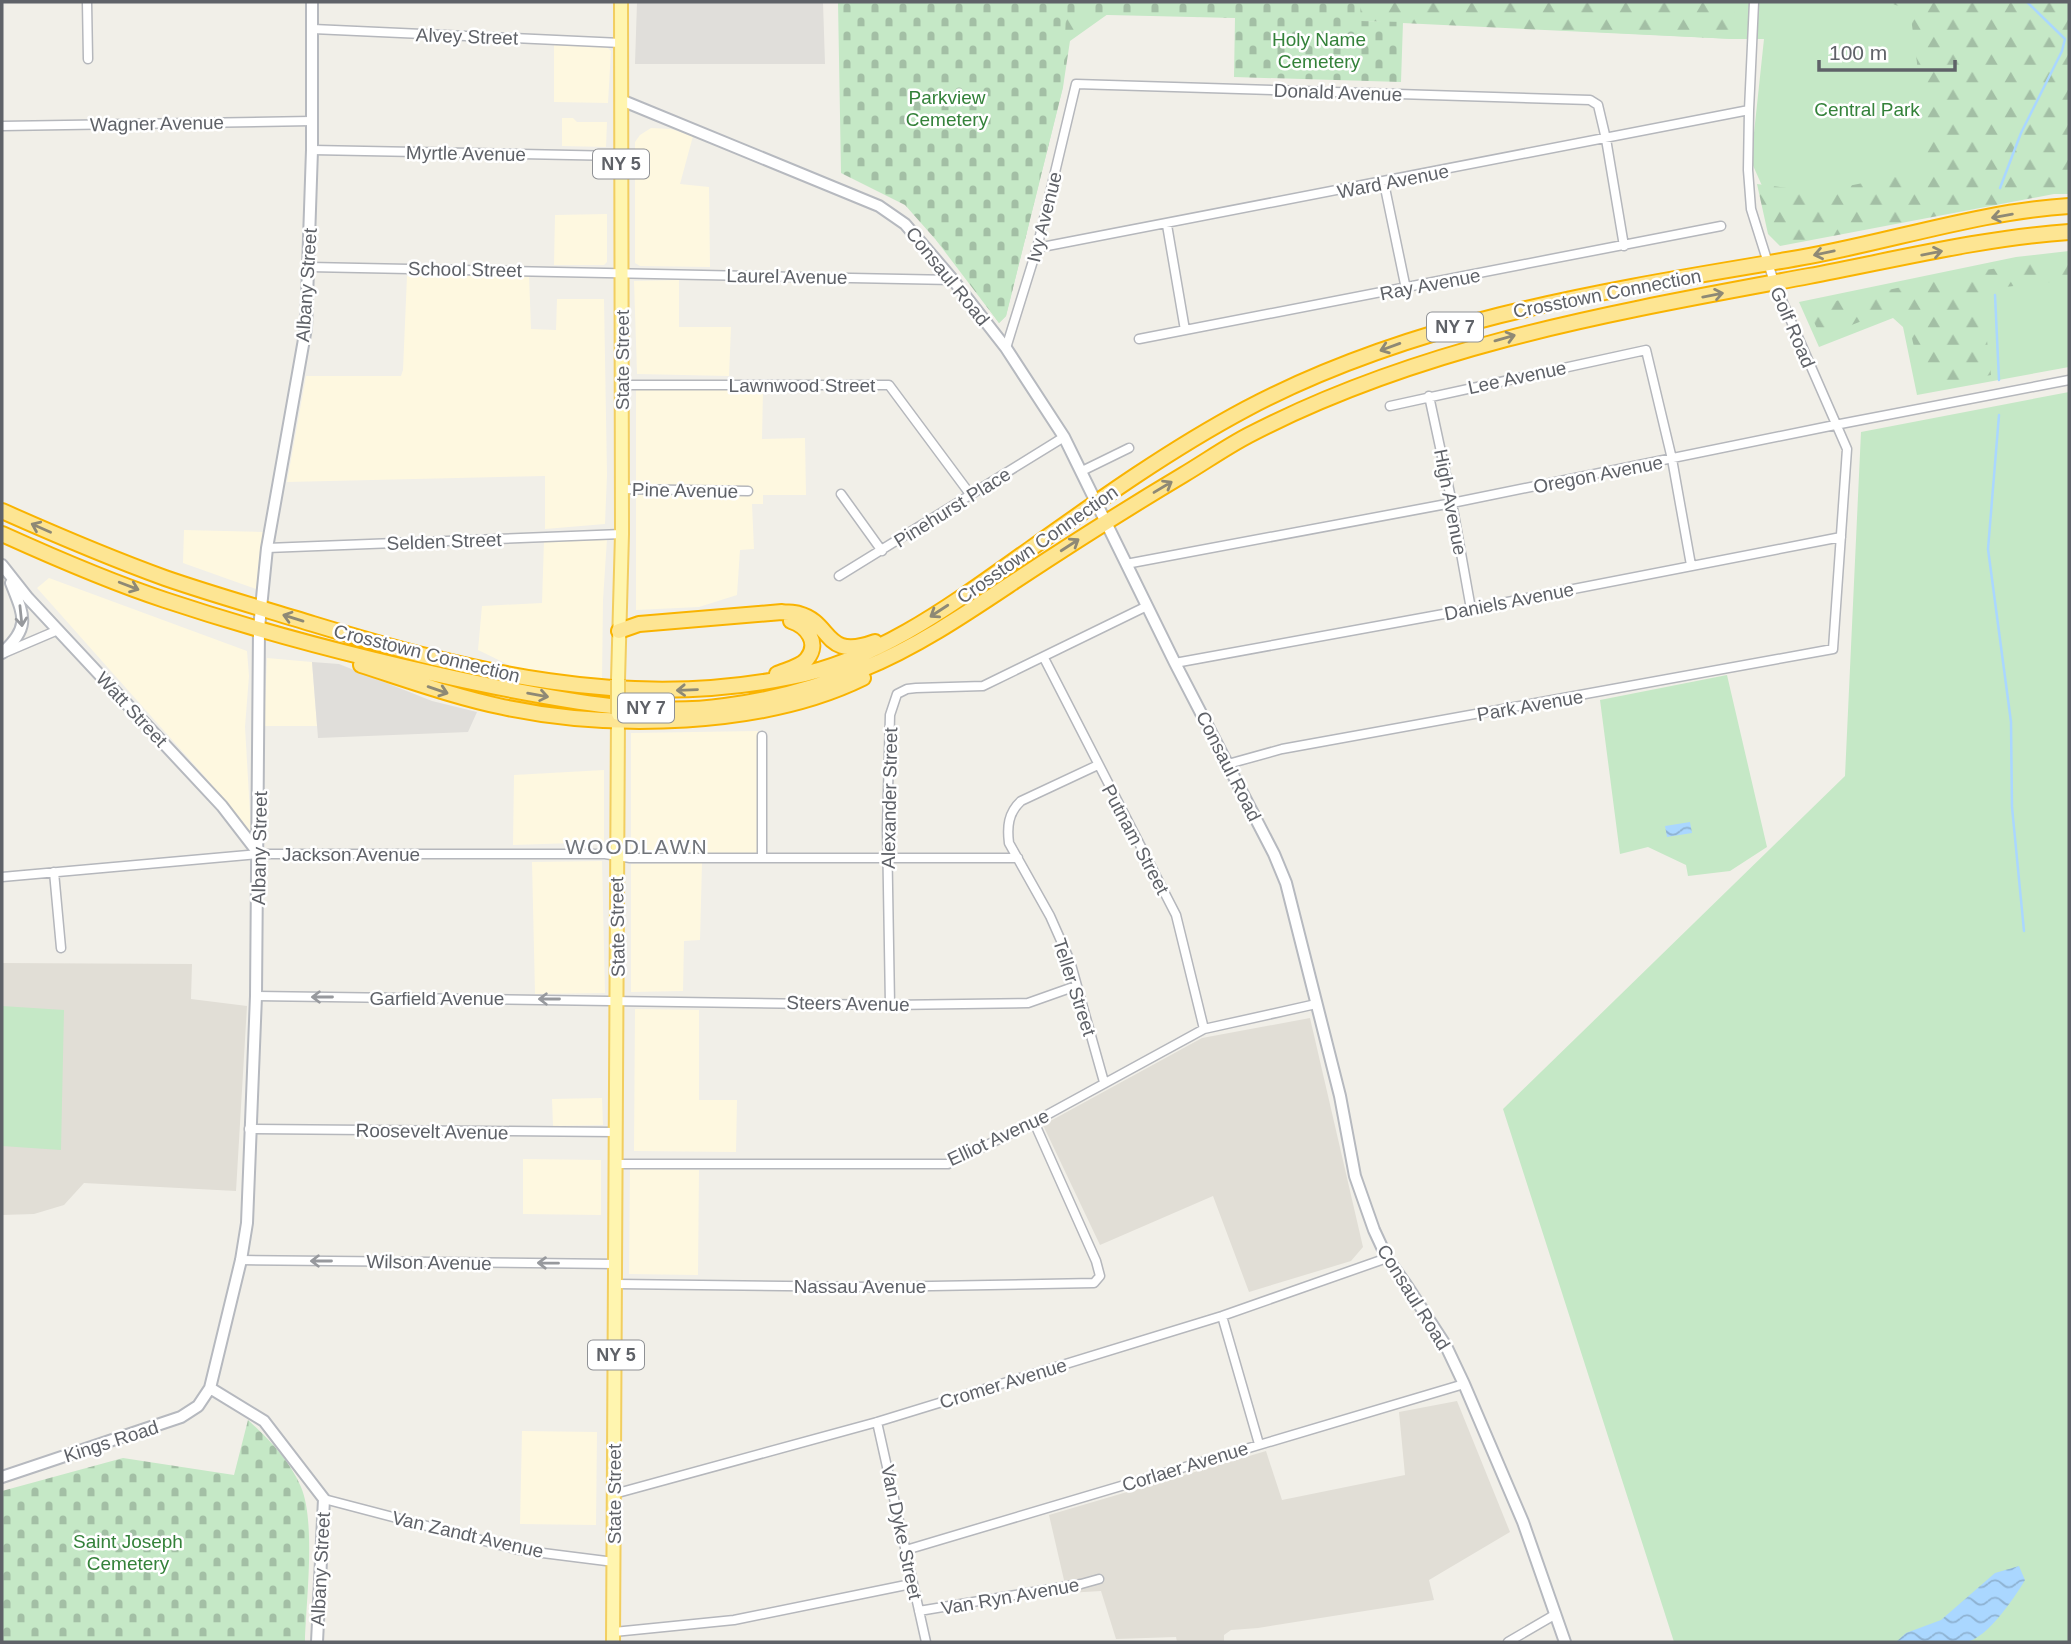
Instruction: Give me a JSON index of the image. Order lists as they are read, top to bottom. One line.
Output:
{"streets":{"highway":["Crosstown Connection","NY 7"],"main road":["NY 5","State Street"],"street":["Alvey Street","Donald Avenue","Wagner Avenue","Myrtle Avenue","Ward Avenue","Ivy Avenue","School Street","Laurel Avenue","Consaul Road","Ray Avenue","Albany Street","Golf Road","Lee Avenue","Lawnwood Street","Oregon Avenue","Pine Avenue","High Avenue","Pinehurst Place","Selden Street","Daniels Avenue","Park Avenue","Watt Street","Alexander Street","Putnam Street","Jackson Avenue","Teller Street","Garfield Avenue","Steers Avenue","Roosevelt Avenue","Elliot Avenue","Wilson Avenue","Nassau Avenue","Cromer Avenue","Kings Road","Corlaer Avenue","Van Dyke Street","Van Zandt Avenue","Van Ryn Avenue"]},"crossings":[["Alvey Street","Albany Street"],["Alvey Street","State Street"],["Donald Avenue","Ward Avenue"],["Donald Avenue","Ivy Avenue"],["Wagner Avenue","Albany Street"],["Myrtle Avenue","Albany Street"],["Myrtle Avenue","State Street"],["Ward Avenue","Ivy Avenue"],["Ward Avenue","Golf Road"],["Ivy Avenue","Consaul Road"],["School Street","Laurel Avenue"],["School Street","Albany Street"],["School Street","State Street"],["Laurel Avenue","Consaul Road"],["Laurel Avenue","State Street"],["Consaul Road","Crosstown Connection"],["Consaul Road","State Street"],["Consaul Road","Oregon Avenue"],["Consaul Road","Pinehurst Place"],["Consaul Road","Daniels Avenue"],["Consaul Road","Park Avenue"],["Consaul Road","Alexander Street"],["Consaul Road","Elliot Avenue"],["Consaul Road","Cromer Avenue"],["Consaul Road","Corlaer Avenue"],["Albany Street","Crosstown Connection"],["Albany Street","Selden Street"],["Albany Street","Watt Street"],["Albany Street","Jackson Avenue"],["Albany Street","Garfield Avenue"],["Albany Street","Roosevelt Avenue"],["Albany Street","Wilson Avenue"],["Albany Street","Kings Road"],["Albany Street","Van Zandt Avenue"],["Crosstown Connection","Golf Road"],["Golf Road","Oregon Avenue"],["Golf Road","Daniels Avenue"],["Golf Road","Park Avenue"],["State Street","Lawnwood Street"],["State Street","Pine Avenue"],["State Street","Selden Street"],["State Street","Jackson Avenue"],["State Street","Garfield Avenue"],["State Street","Steers Avenue"],["State Street","Roosevelt Avenue"],["State Street","Elliot Avenue"],["State Street","Wilson Avenue"],["State Street","Nassau Avenue"],["State Street","Cromer Avenue"],["State Street","Van Zandt Avenue"],["Lee Avenue","Oregon Avenue"],["Lee Avenue","High Avenue"],["Lawnwood Street","Pinehurst Place"],["Oregon Avenue","High Avenue"],["High Avenue","Daniels Avenue"],["Watt Street","Jackson Avenue"],["Alexander Street","Putnam Street"],["Alexander Street","Jackson Avenue"],["Alexander Street","Steers Avenue"],["Putnam Street","Teller Street"],["Putnam Street","Elliot Avenue"],["Jackson Avenue","Teller Street"],["Teller Street","Steers Avenue"],["Teller Street","Elliot Avenue"],["Garfield Avenue","Steers Avenue"],["Elliot Avenue","Nassau Avenue"],["Cromer Avenue","Van Dyke Street"],["Corlaer Avenue","Van Dyke Street"],["Van Dyke Street","Van Ryn Avenue"]],"one_way":["Garfield Avenue","Wilson Avenue"],"districts":["WOODLAWN"],"parks":["Holy Name Cemetery","Parkview Cemetery","Central Park","Saint Joseph Cemetery"],"scale_bar":"100 m"}
